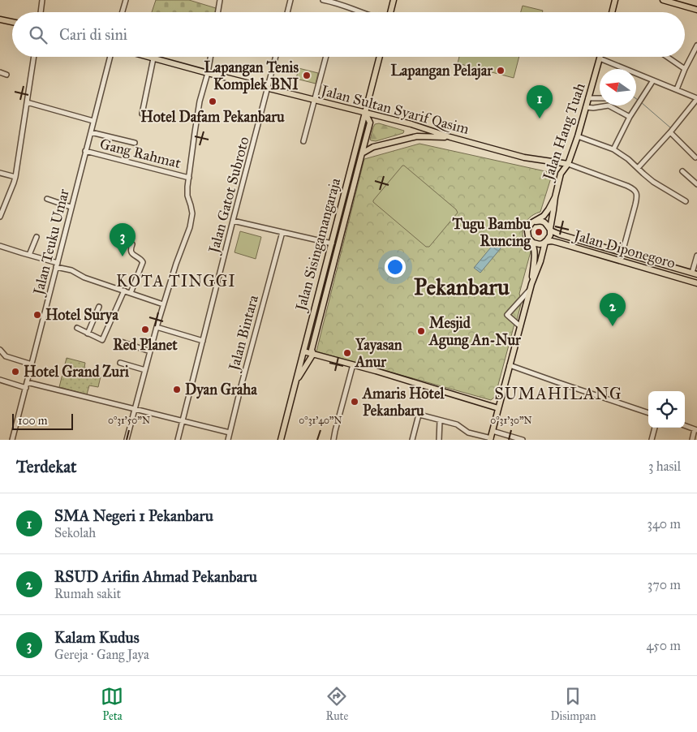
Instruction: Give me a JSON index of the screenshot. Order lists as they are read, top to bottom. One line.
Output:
{"streets":{"main road":["Jalan Sultan Syarif Qasim","Jalan Hang Tuah","Jalan Sisingamangaraja","Jalan Diponegoro"],"street":["Gang Rahmat","Jalan Gatot Subroto","Jalan Teuku Umar","Jalan Bintara"]},"crossings":[["Jalan Sultan Syarif Qasim","Jalan Hang Tuah"],["Jalan Sultan Syarif Qasim","Jalan Gatot Subroto"],["Jalan Sultan Syarif Qasim","Jalan Sisingamangaraja"],["Jalan Hang Tuah","Jalan Diponegoro"],["Gang Rahmat","Jalan Teuku Umar"]],"districts":["KOTA TINGGI","Pekanbaru","SUMAHILANG"],"places":["Lapangan Pelajar","Lapangan Tenis Komplek BNI","Hotel Dafam Pekanbaru","Tugu Bambu Runcing","Hotel Surya","Red Planet","Mesjid Agung An-Nur","Yayasan Anur","Hotel Grand Zuri","Dyan Graha","Amaris Hotel Pekanbaru"],"scale_bar":"100 m","north":"left","page":{"search":"Cari di sini","pins":["1","3","2"],"scale":"100 m","heading":["Terdekat","3 hasil"],"list":[{"mark":"1","name":"SMA Negeri 1 Pekanbaru","note":"Sekolah","value":"340 m"},{"mark":"2","name":"RSUD Arifin Ahmad Pekanbaru","note":"Rumah sakit","value":"370 m"},{"mark":"3","name":"Kalam Kudus","note":"Gereja · Gang Jaya","value":"450 m"}],"nav":["Peta","Rute","Disimpan"]},"coordinates":["0°31'50\"N","0°31'40\"N","0°31'30\"N"]}
